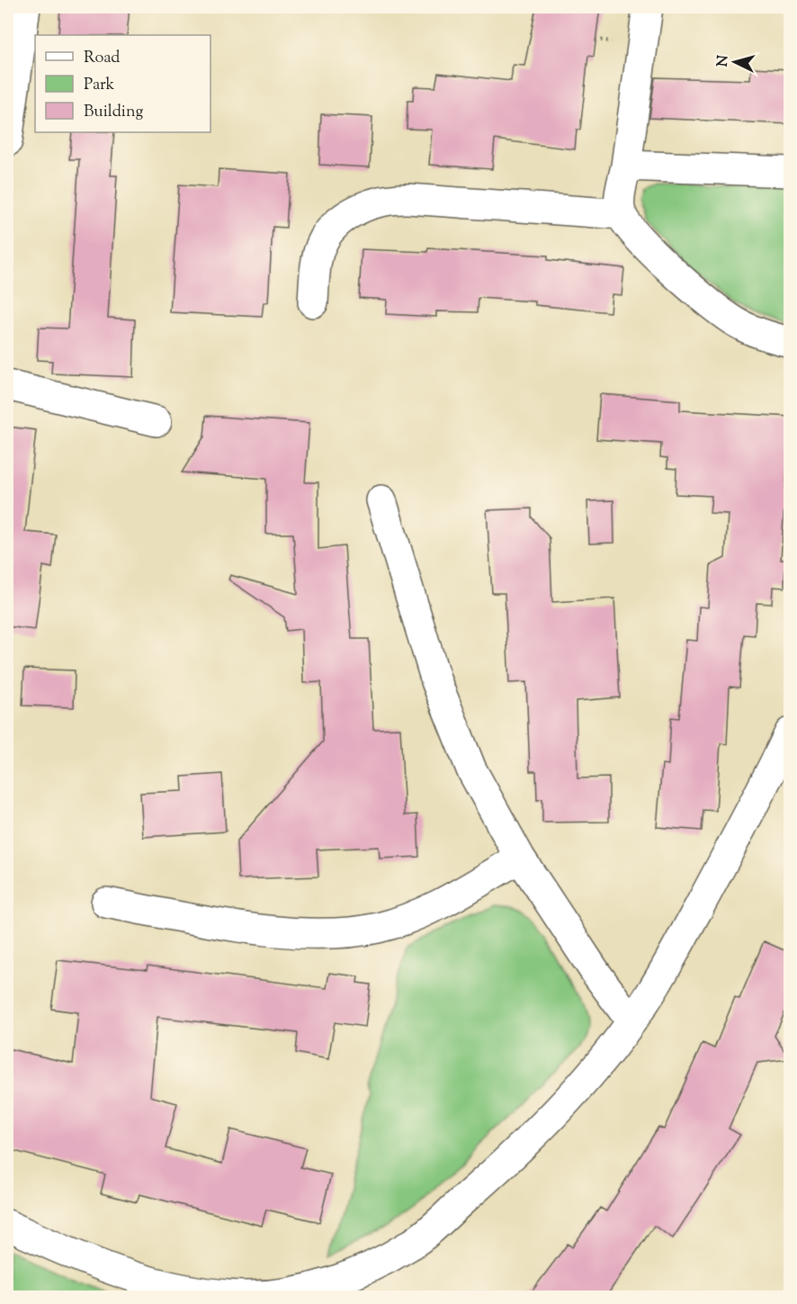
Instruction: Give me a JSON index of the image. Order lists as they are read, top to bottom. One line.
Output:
{"legend":["Road","Park","Building"],"north":"left"}
